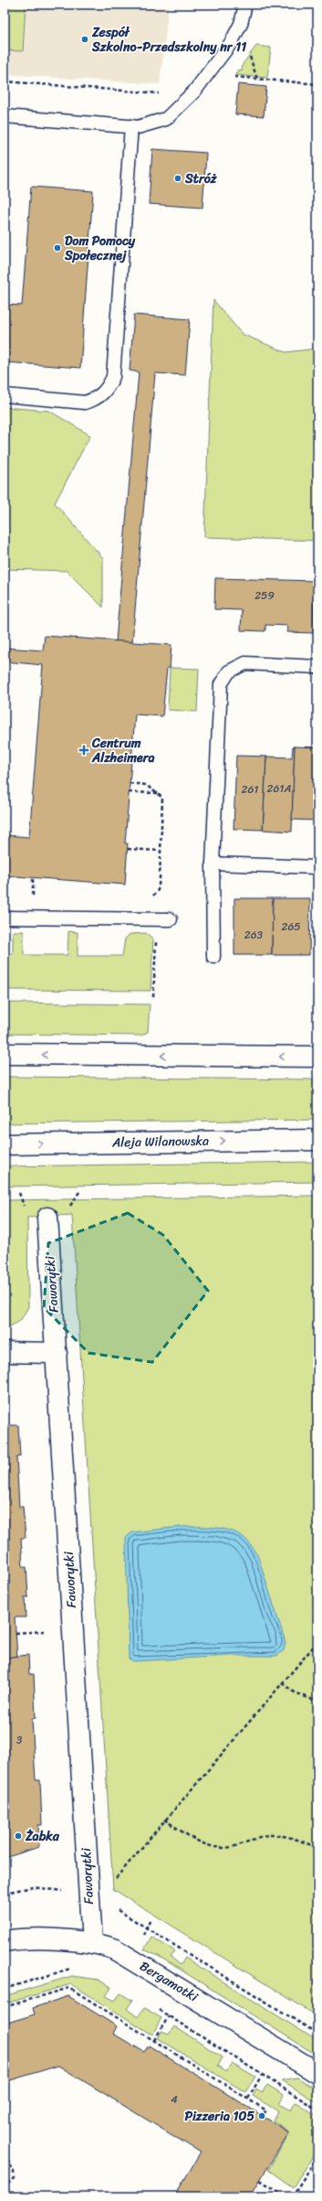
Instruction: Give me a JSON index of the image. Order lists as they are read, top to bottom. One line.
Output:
{"streets":{"street":["Aleja Wilanowska","Faworytki","Bergamotki"]},"crossings":[["Faworytki","Bergamotki"]],"places":{"other":["Zespół Szkolno-Przedszkolny nr 11","Stróż","Dom Pomocy Społecznej","Żabka","Pizzeria 105"],"health":["Centrum Alzheimera"]},"house_numbers":["259","261A","261","265","263","3","4"]}
